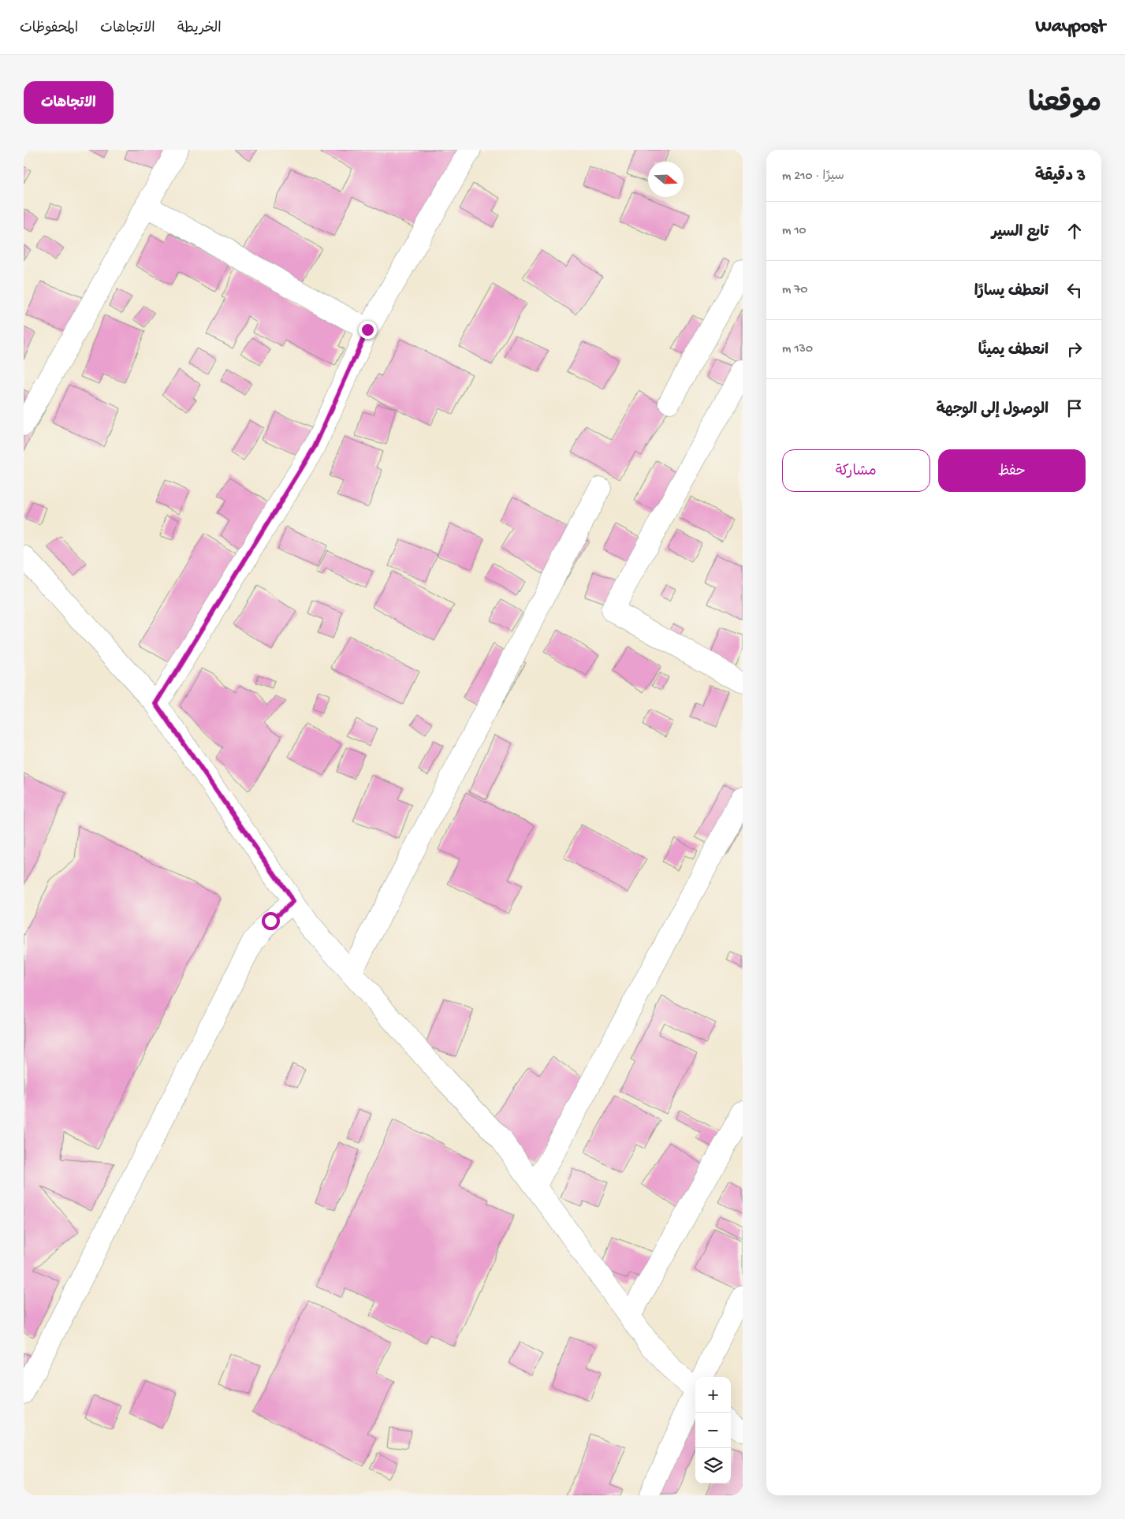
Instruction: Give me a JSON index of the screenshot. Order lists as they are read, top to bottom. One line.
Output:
{"north":"right","page":{"header":"Waypost","nav":["الخريطة","الاتجاهات","المحفوظات"],"title":"موقعنا","buttons":["الاتجاهات",["حفظ","مشاركة"]],"heading":["3 دقيقة","سيرًا · 210 m"],"list":[["تابع السير","10 m"],["انعطف يسارًا","70 m"],["انعطف يمينًا","130 m"],"الوصول إلى الوجهة"],"map_buttons":["+","−"]}}
